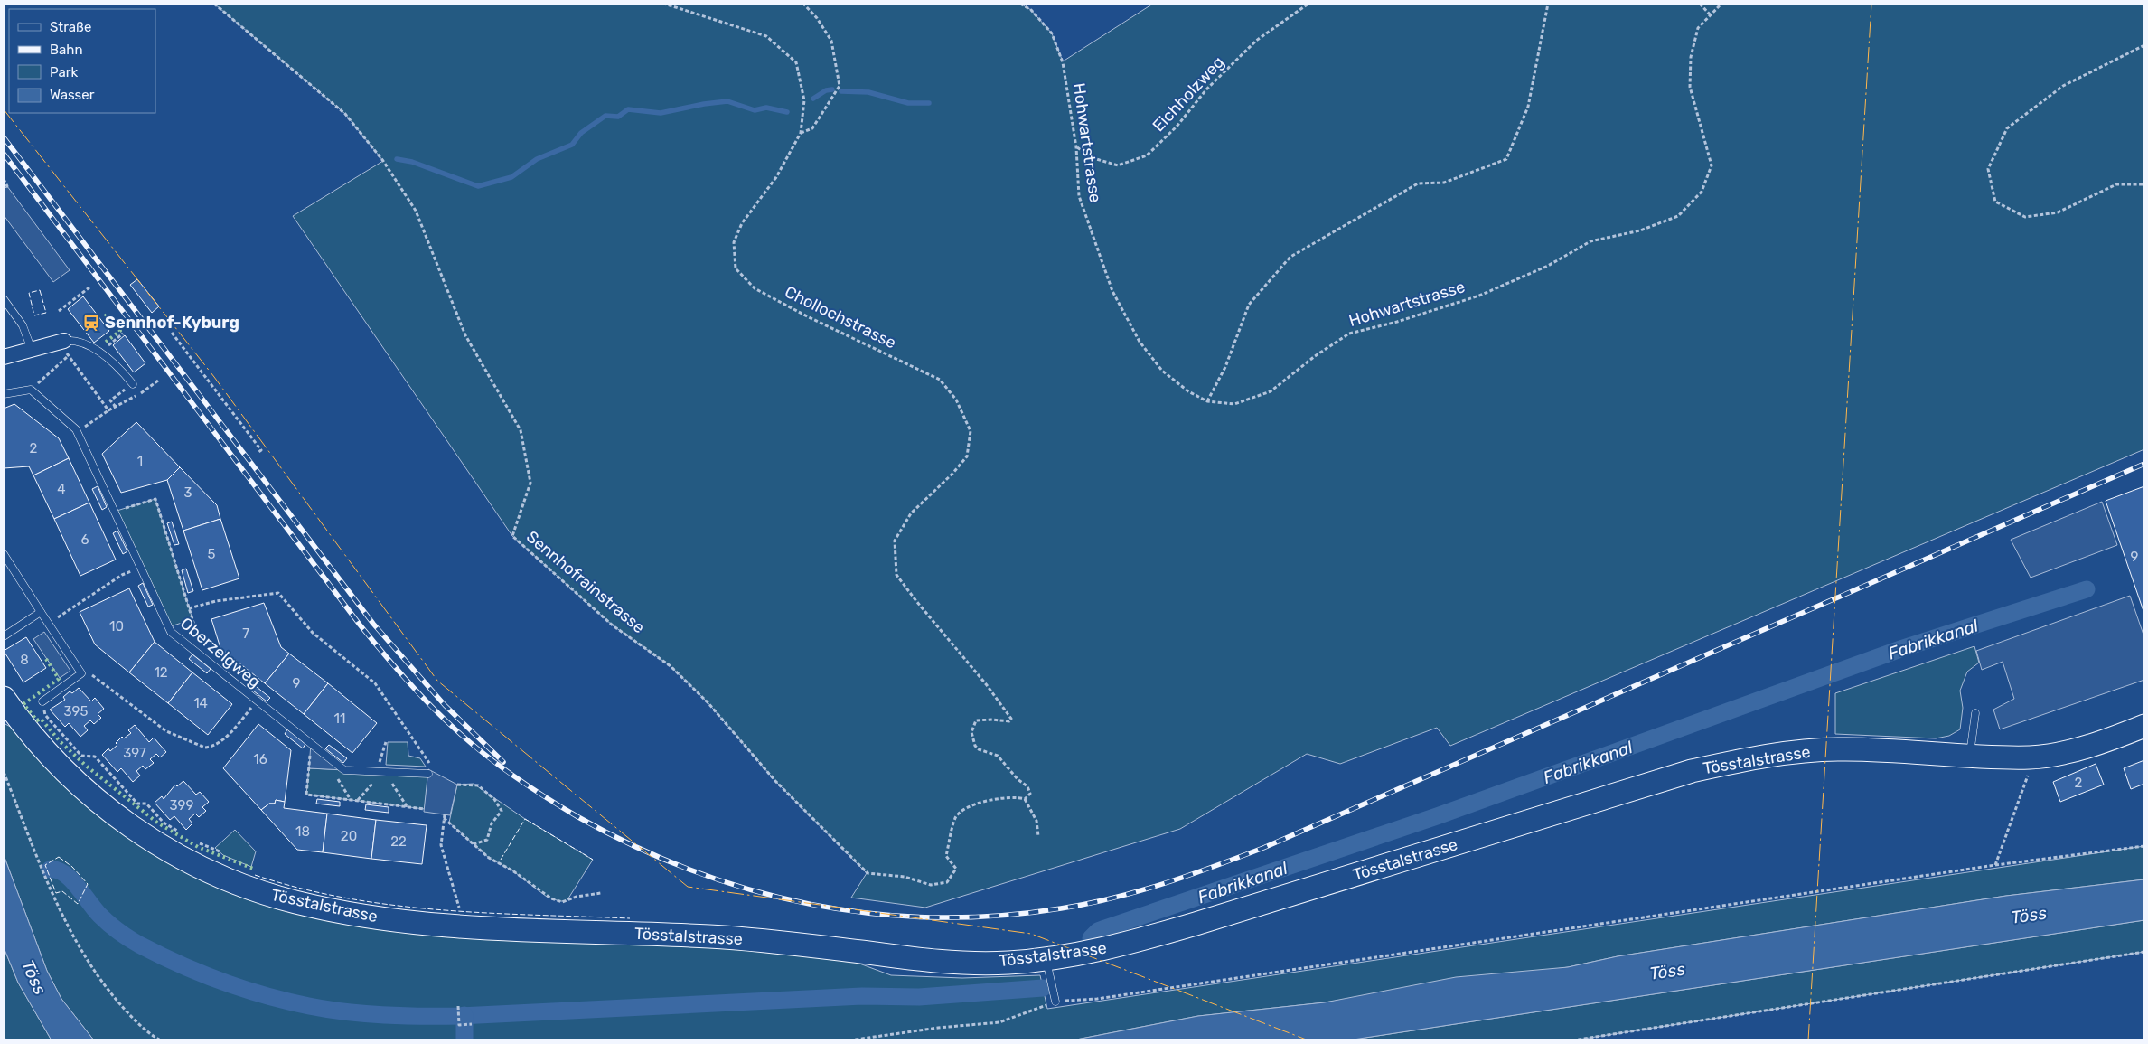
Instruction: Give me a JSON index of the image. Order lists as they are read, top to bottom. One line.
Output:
{"streets":{"main road":["Tösstalstrasse"],"lane":["Oberzelgweg"],"path":["Eichholzweg","Hohwartstrasse","Chollochstrasse","Sennhofrainstrasse"]},"crossings":[["Eichholzweg","Hohwartstrasse"],["Chollochstrasse","Sennhofrainstrasse"]],"water":["Fabrikkanal","Töss"],"places":{"station":["Sennhof-Kyburg"]},"house_numbers":["2","1","4","3","6","5","9","10","7","8","12","9","14","395","11","397","16","2","399","18","20","22"],"legend":["Straße","Bahn","Park","Wasser"]}
